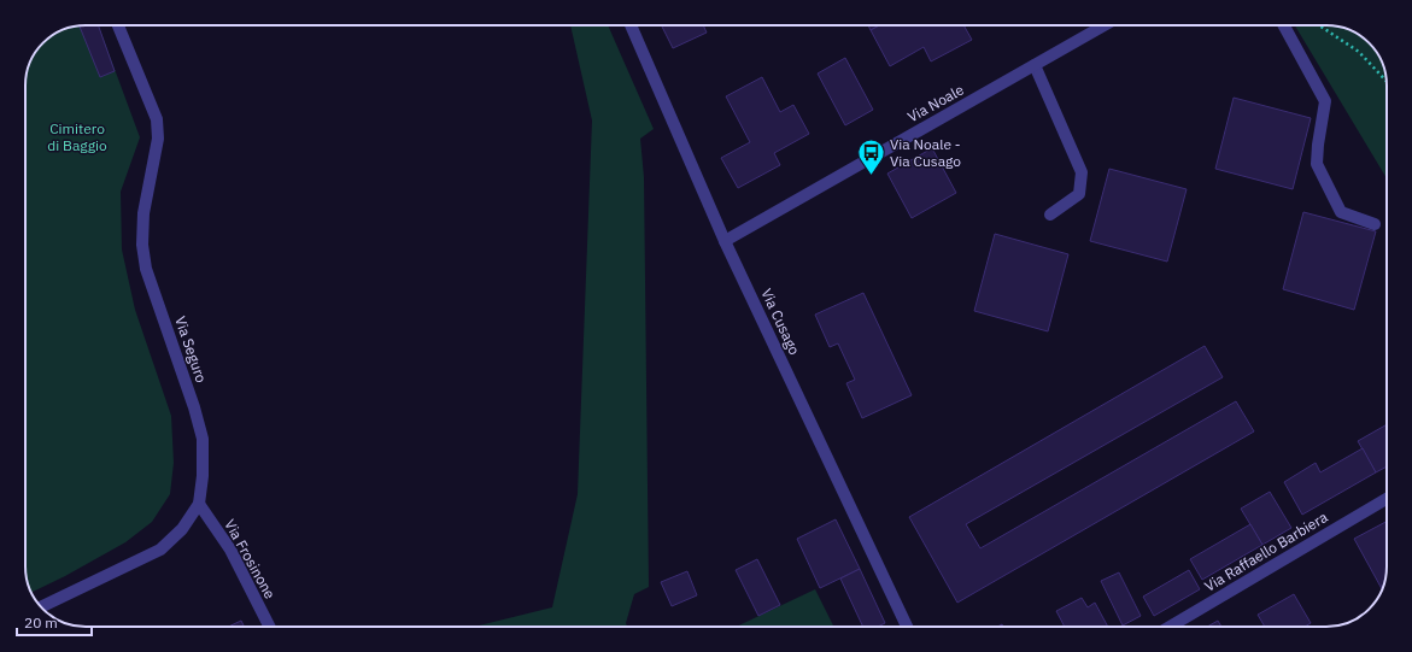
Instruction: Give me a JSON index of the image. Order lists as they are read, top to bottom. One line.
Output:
{"streets":{"street":["Via Noale","Via Cusago","Via Seguro","Via Raffaello Barbiera","Via Frosinone"]},"crossings":[["Via Noale","Via Cusago"],["Via Seguro","Via Frosinone"]],"parks":["Cimitero di Baggio"],"places":{"bus stop":["Via Noale - Via Cusago"]},"scale_bar":"20 m"}
